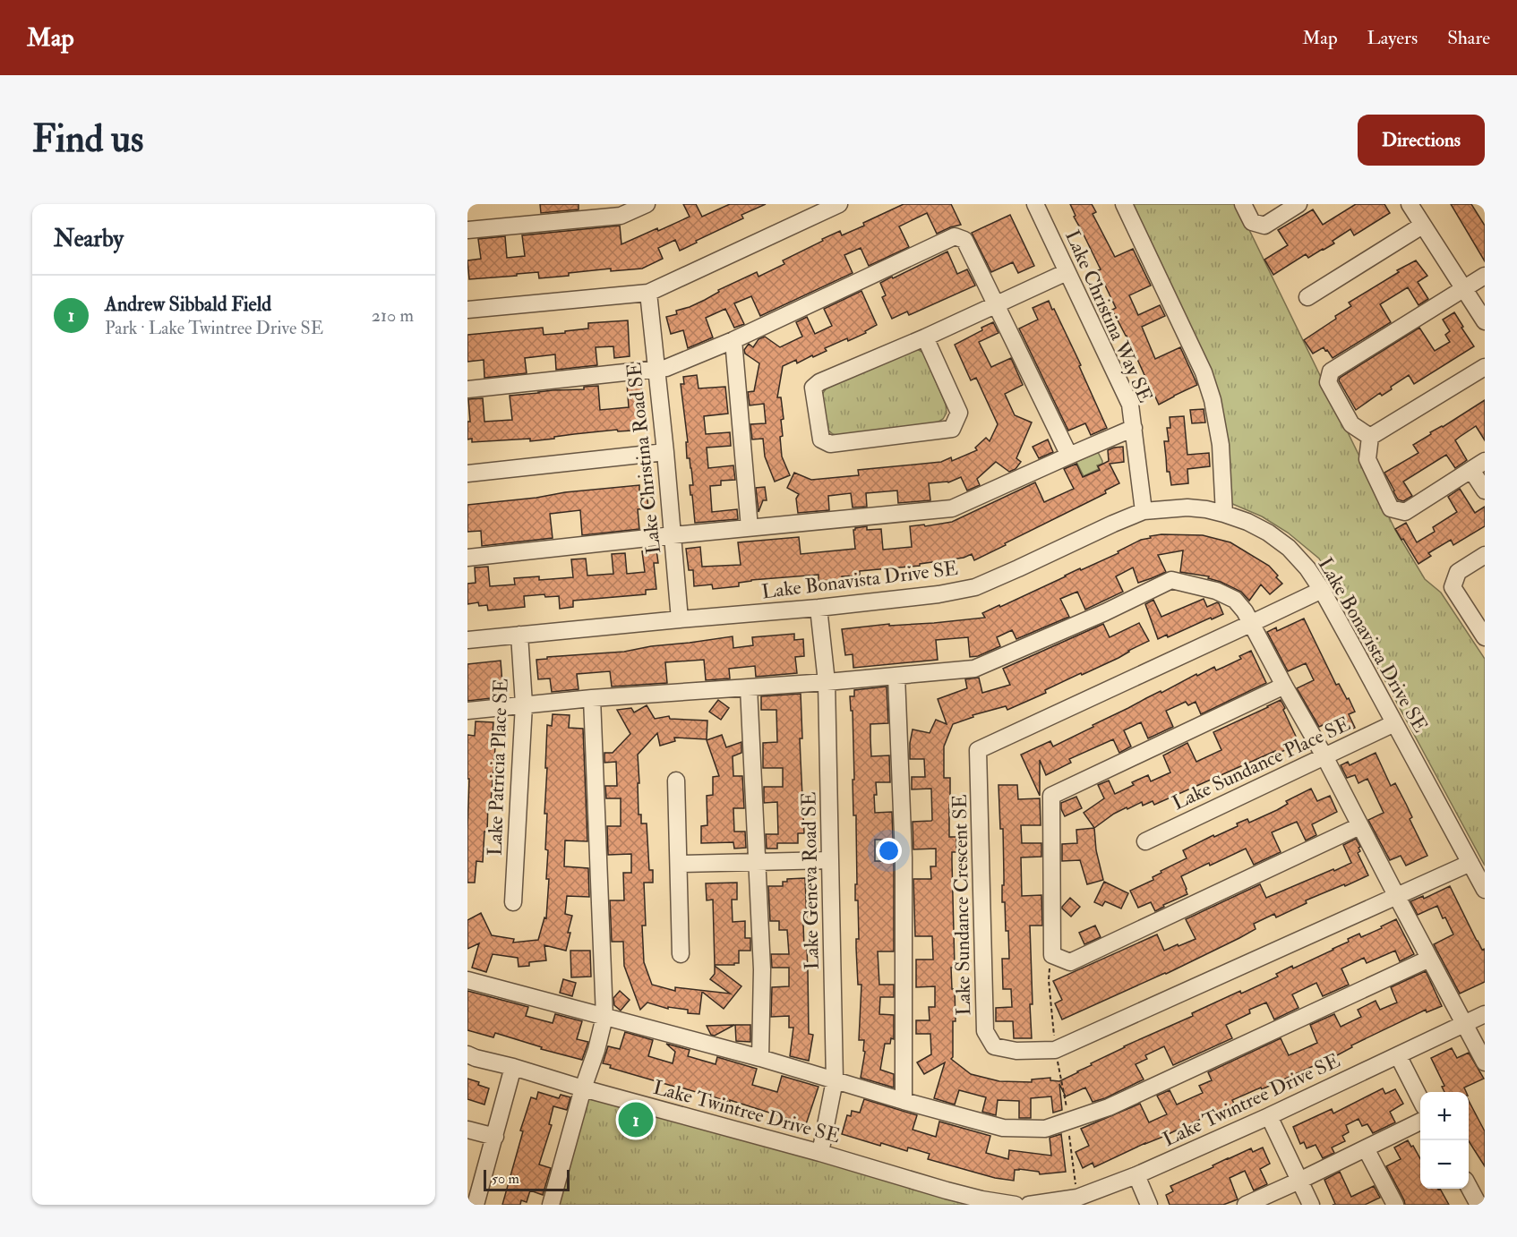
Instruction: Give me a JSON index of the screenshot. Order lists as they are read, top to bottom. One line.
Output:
{"streets":{"street":["Lake Christina Way SE","Lake Christina Road SE","Lake Bonavista Drive SE","Lake Sundance Place SE","Lake Patricia Place SE","Lake Geneva Road SE","Lake Sundance Crescent SE","Lake Twintree Drive SE"]},"crossings":[["Lake Christina Way SE","Lake Bonavista Drive SE"],["Lake Christina Road SE","Lake Bonavista Drive SE"],["Lake Bonavista Drive SE","Lake Sundance Place SE"],["Lake Bonavista Drive SE","Lake Patricia Place SE"],["Lake Bonavista Drive SE","Lake Geneva Road SE"],["Lake Bonavista Drive SE","Lake Sundance Crescent SE"],["Lake Geneva Road SE","Lake Twintree Drive SE"]],"scale_bar":"50 m","page":{"header":"Map","nav":["Map","Layers","Share"],"buttons":"Directions","title":"Find us","heading":"Nearby","list":[{"mark":"1","name":"Andrew Sibbald Field","note":"Park · Lake Twintree Drive SE","value":"210 m"}],"map_buttons":["+","−"],"pins":"1","scale":"50 m"}}
